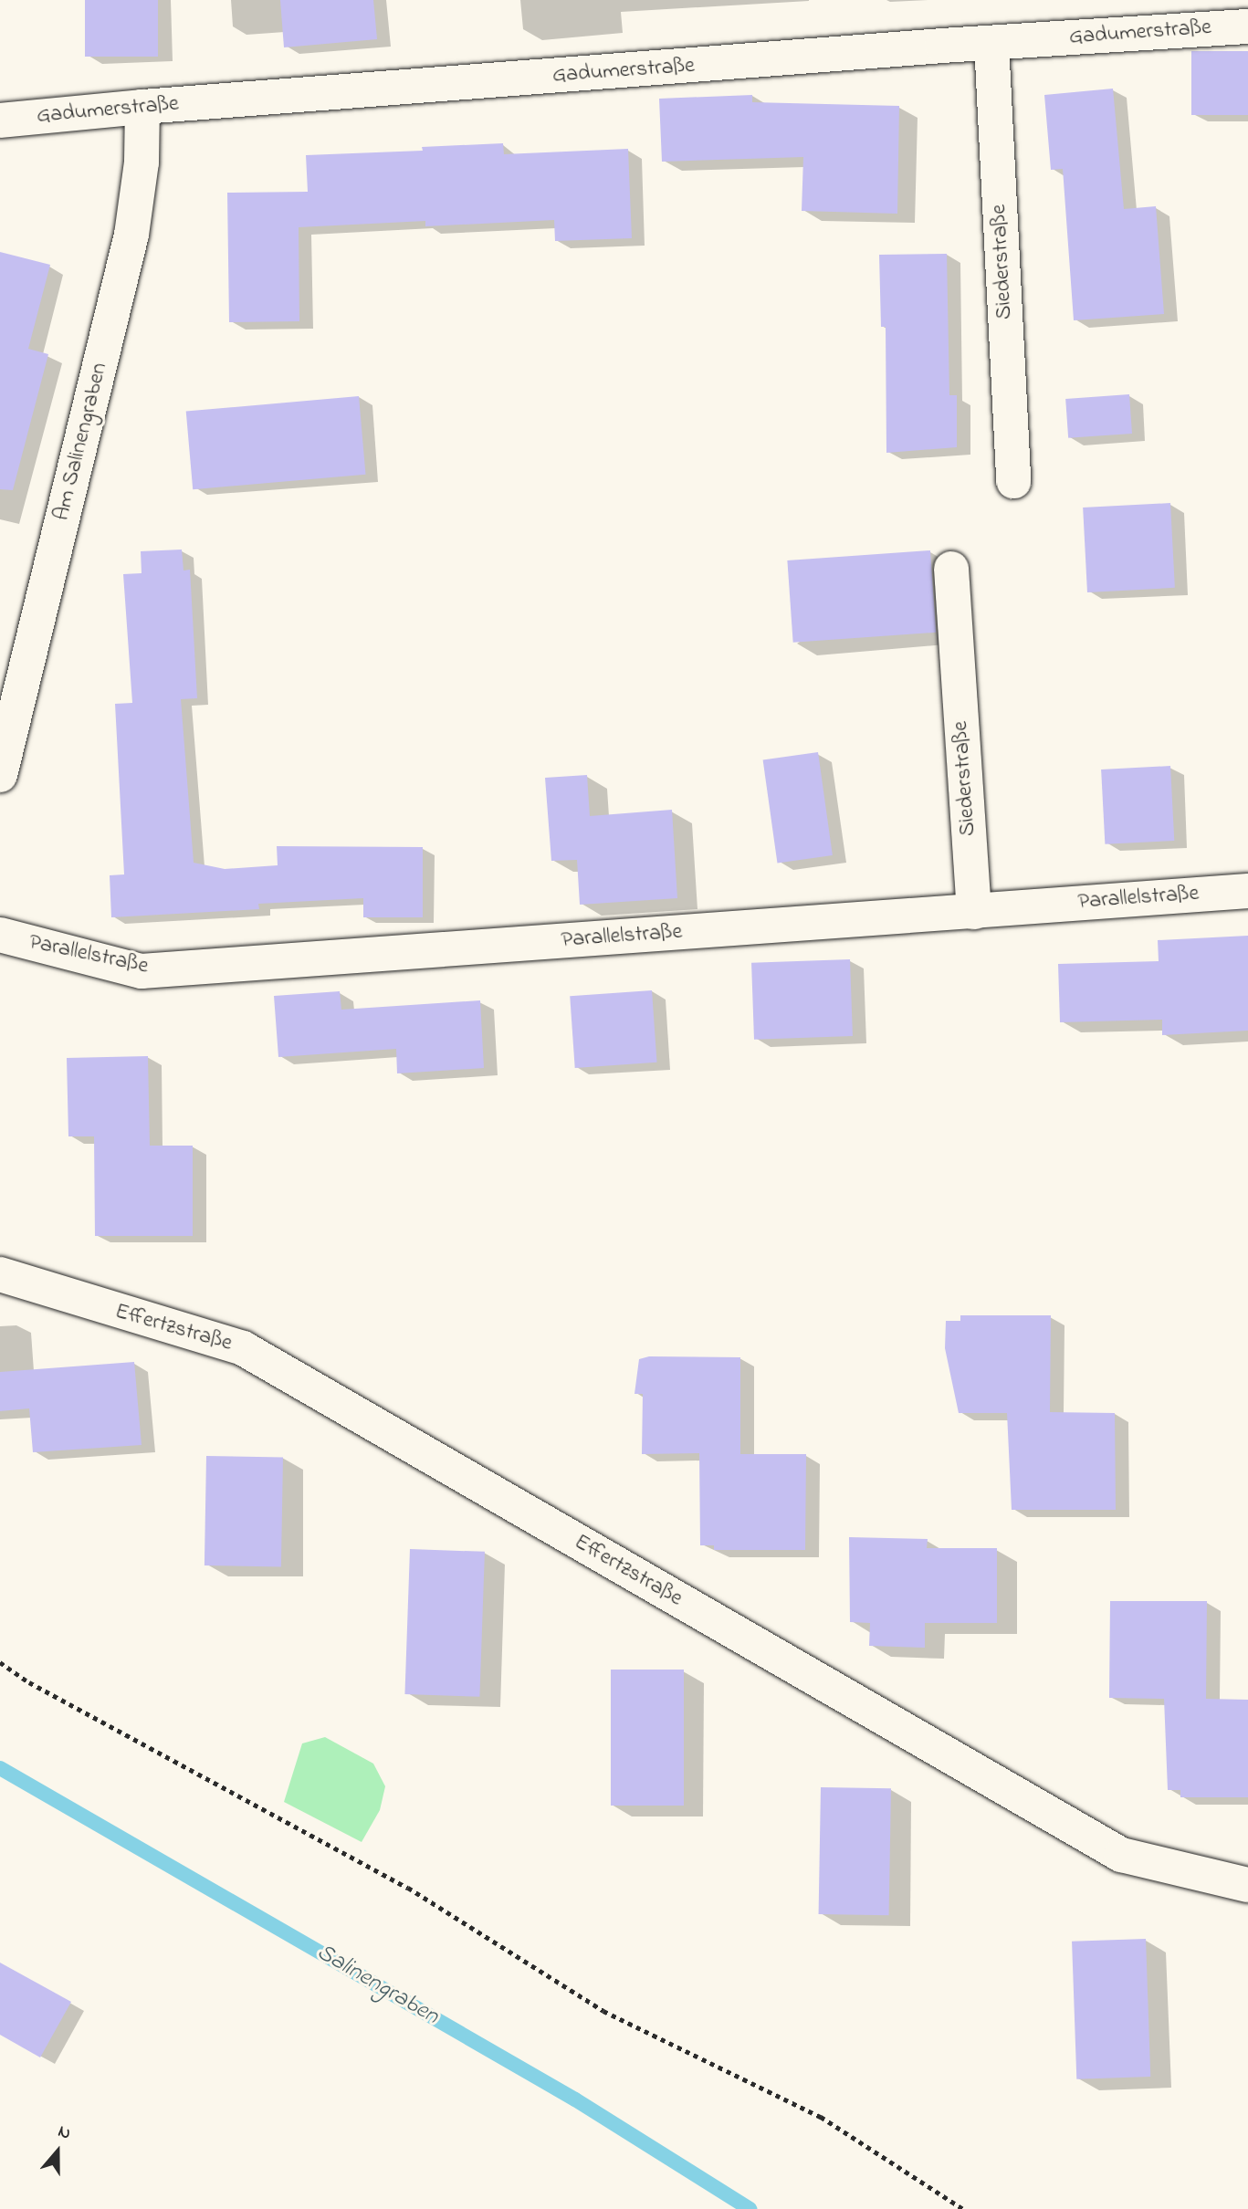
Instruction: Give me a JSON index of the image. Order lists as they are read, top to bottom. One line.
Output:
{"streets":{"street":["Gadumerstraße","Siederstraße","Am Salinengraben","Parallelstraße","Effertzstraße"]},"crossings":[["Gadumerstraße","Siederstraße"],["Gadumerstraße","Am Salinengraben"],["Siederstraße","Parallelstraße"]],"water":["Salinengraben"],"north":"top"}
